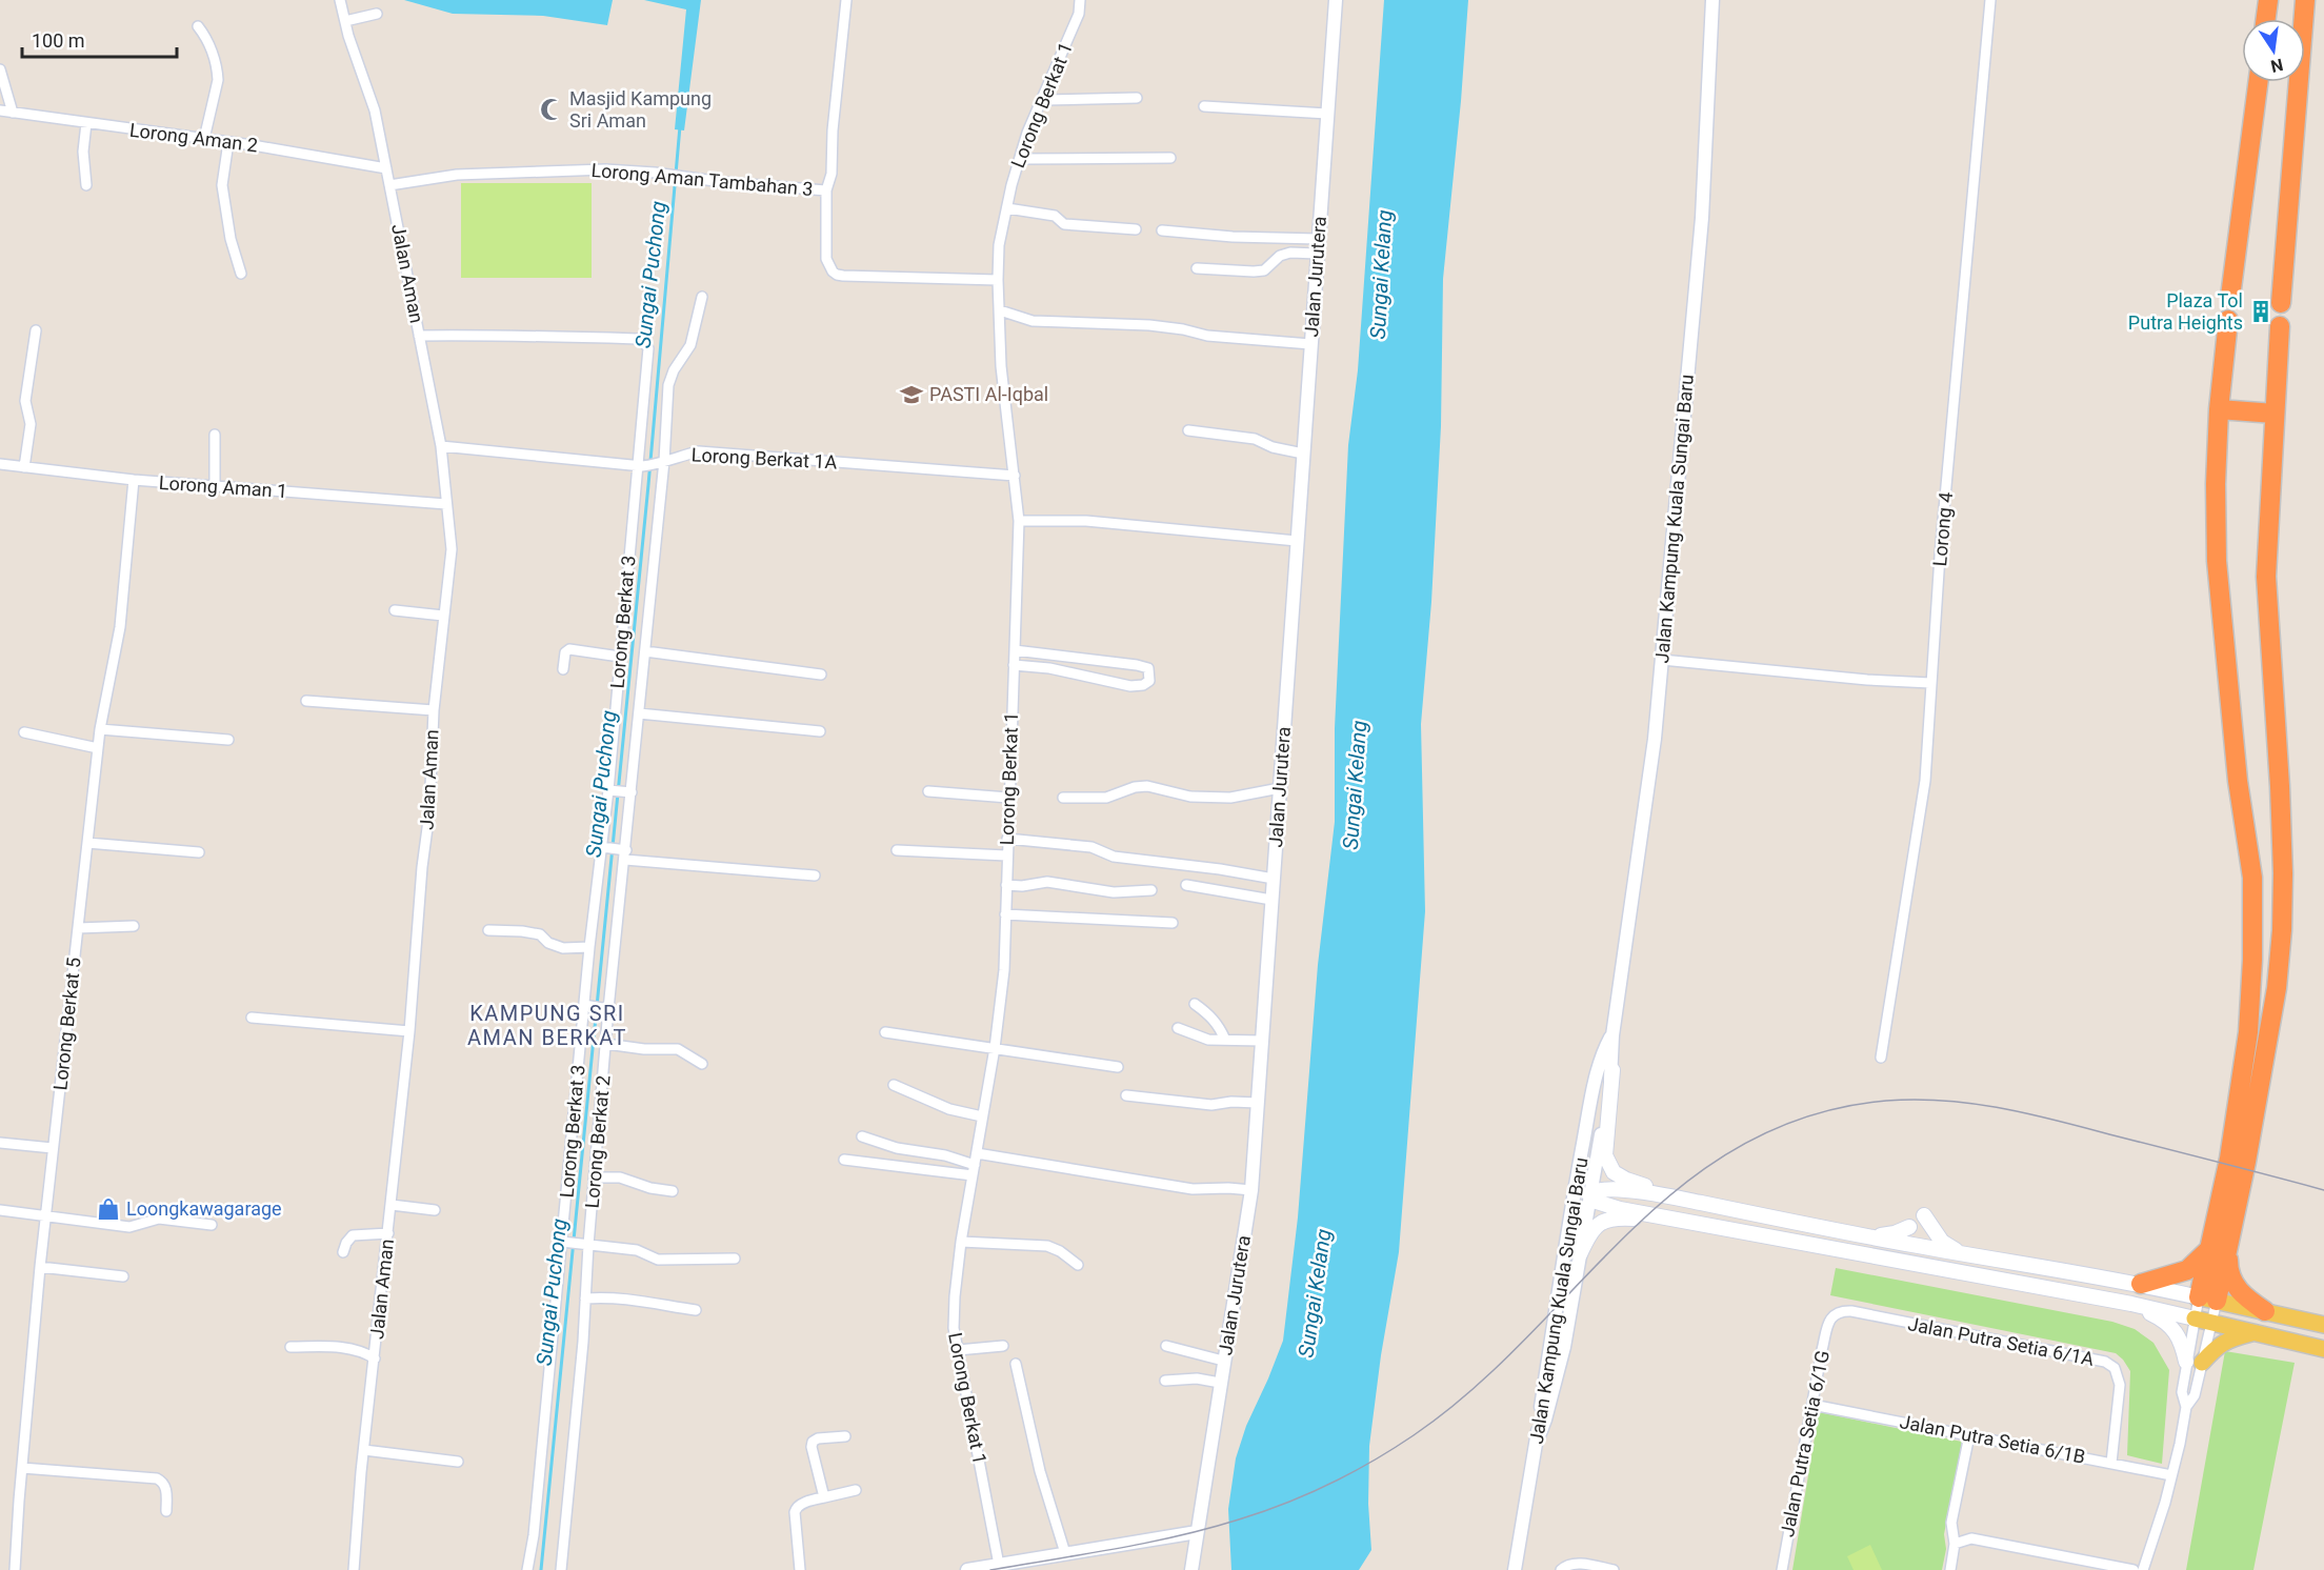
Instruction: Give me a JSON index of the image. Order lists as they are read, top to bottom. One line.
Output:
{"streets":{"street":["Lorong Berkat 1","Lorong Aman 2","Lorong Aman Tambahan 3","Jalan Aman","Jalan Jurutera","Lorong Berkat 1A","Lorong Aman 1","Jalan Kampung Kuala Sungai Baru","Lorong 4","Lorong Berkat 3","Lorong Berkat 5","Lorong Berkat 2","Jalan Putra Setia 6/1A","Jalan Putra Setia 6/1B","Jalan Putra Setia 6/1G"]},"crossings":[["Lorong Berkat 1","Lorong Aman Tambahan 3"],["Lorong Berkat 1","Lorong Berkat 1A"],["Lorong Aman 2","Jalan Aman"],["Lorong Aman Tambahan 3","Jalan Aman"],["Jalan Aman","Lorong Berkat 1A"],["Jalan Aman","Lorong Aman 1"],["Jalan Aman","Lorong Berkat 3"],["Lorong Berkat 1A","Lorong Berkat 3"],["Lorong Berkat 1A","Lorong Berkat 2"],["Lorong Aman 1","Lorong Berkat 5"],["Jalan Putra Setia 6/1A","Jalan Putra Setia 6/1B"],["Jalan Putra Setia 6/1A","Jalan Putra Setia 6/1G"],["Jalan Putra Setia 6/1B","Jalan Putra Setia 6/1G"]],"districts":["KAMPUNG SRI AMAN BERKAT"],"water":["Sungai Puchong","Sungai Kelang"],"places":{"mosque":["Masjid Kampung Sri Aman"],"building":["Plaza Tol Putra Heights"],"school or university":["PASTI Al-Iqbal"],"shop":["Loongkawagarage"]},"scale_bar":"100 m","north":"bottom"}
